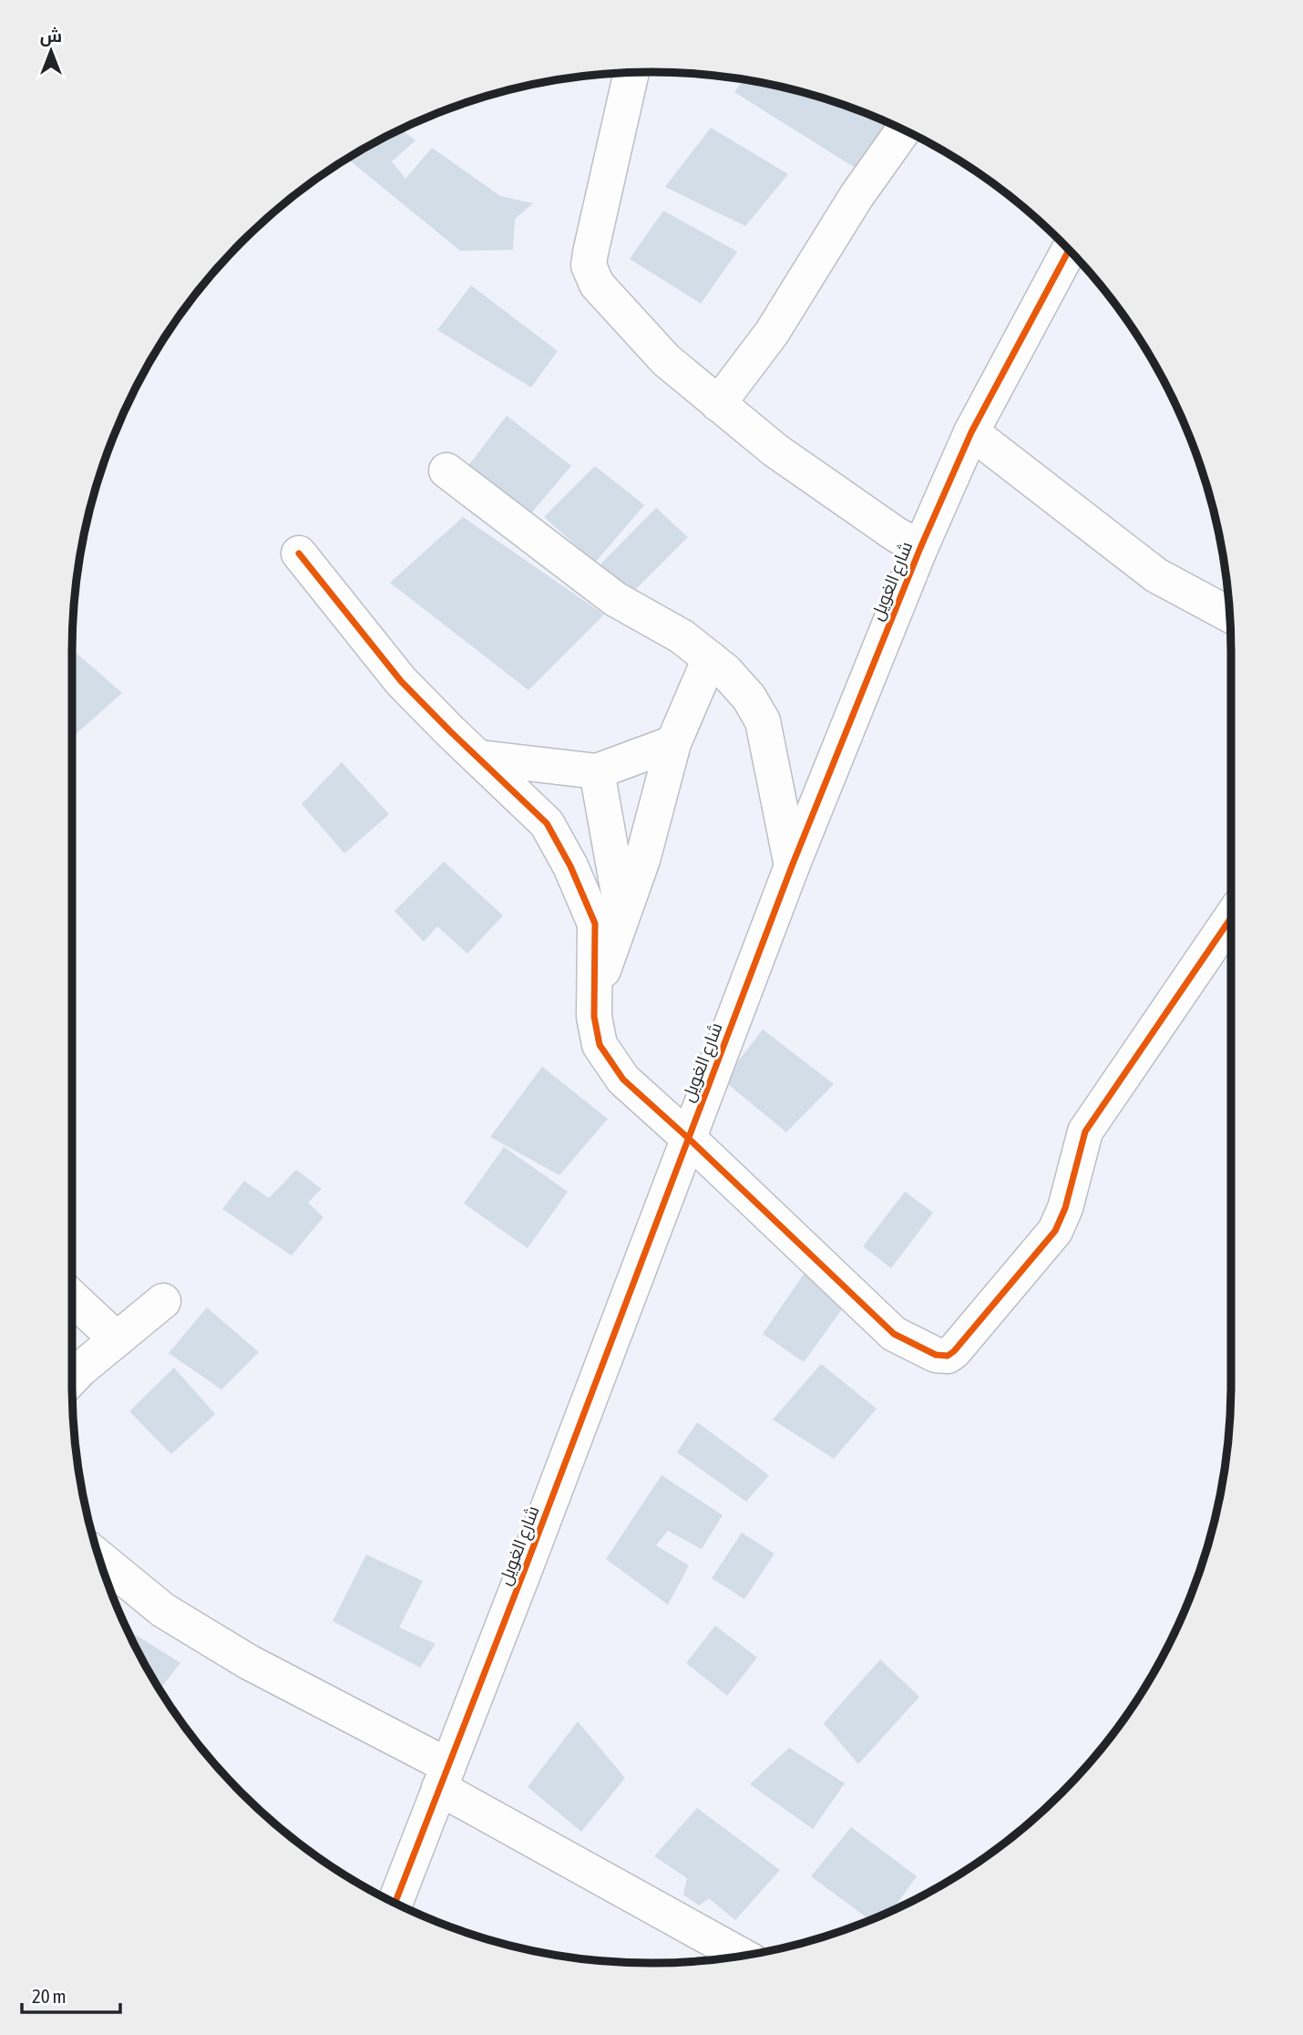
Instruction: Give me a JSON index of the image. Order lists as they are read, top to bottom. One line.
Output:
{"streets":{"street":["شارع الغويل"]},"scale_bar":"20 m","north":"top"}
